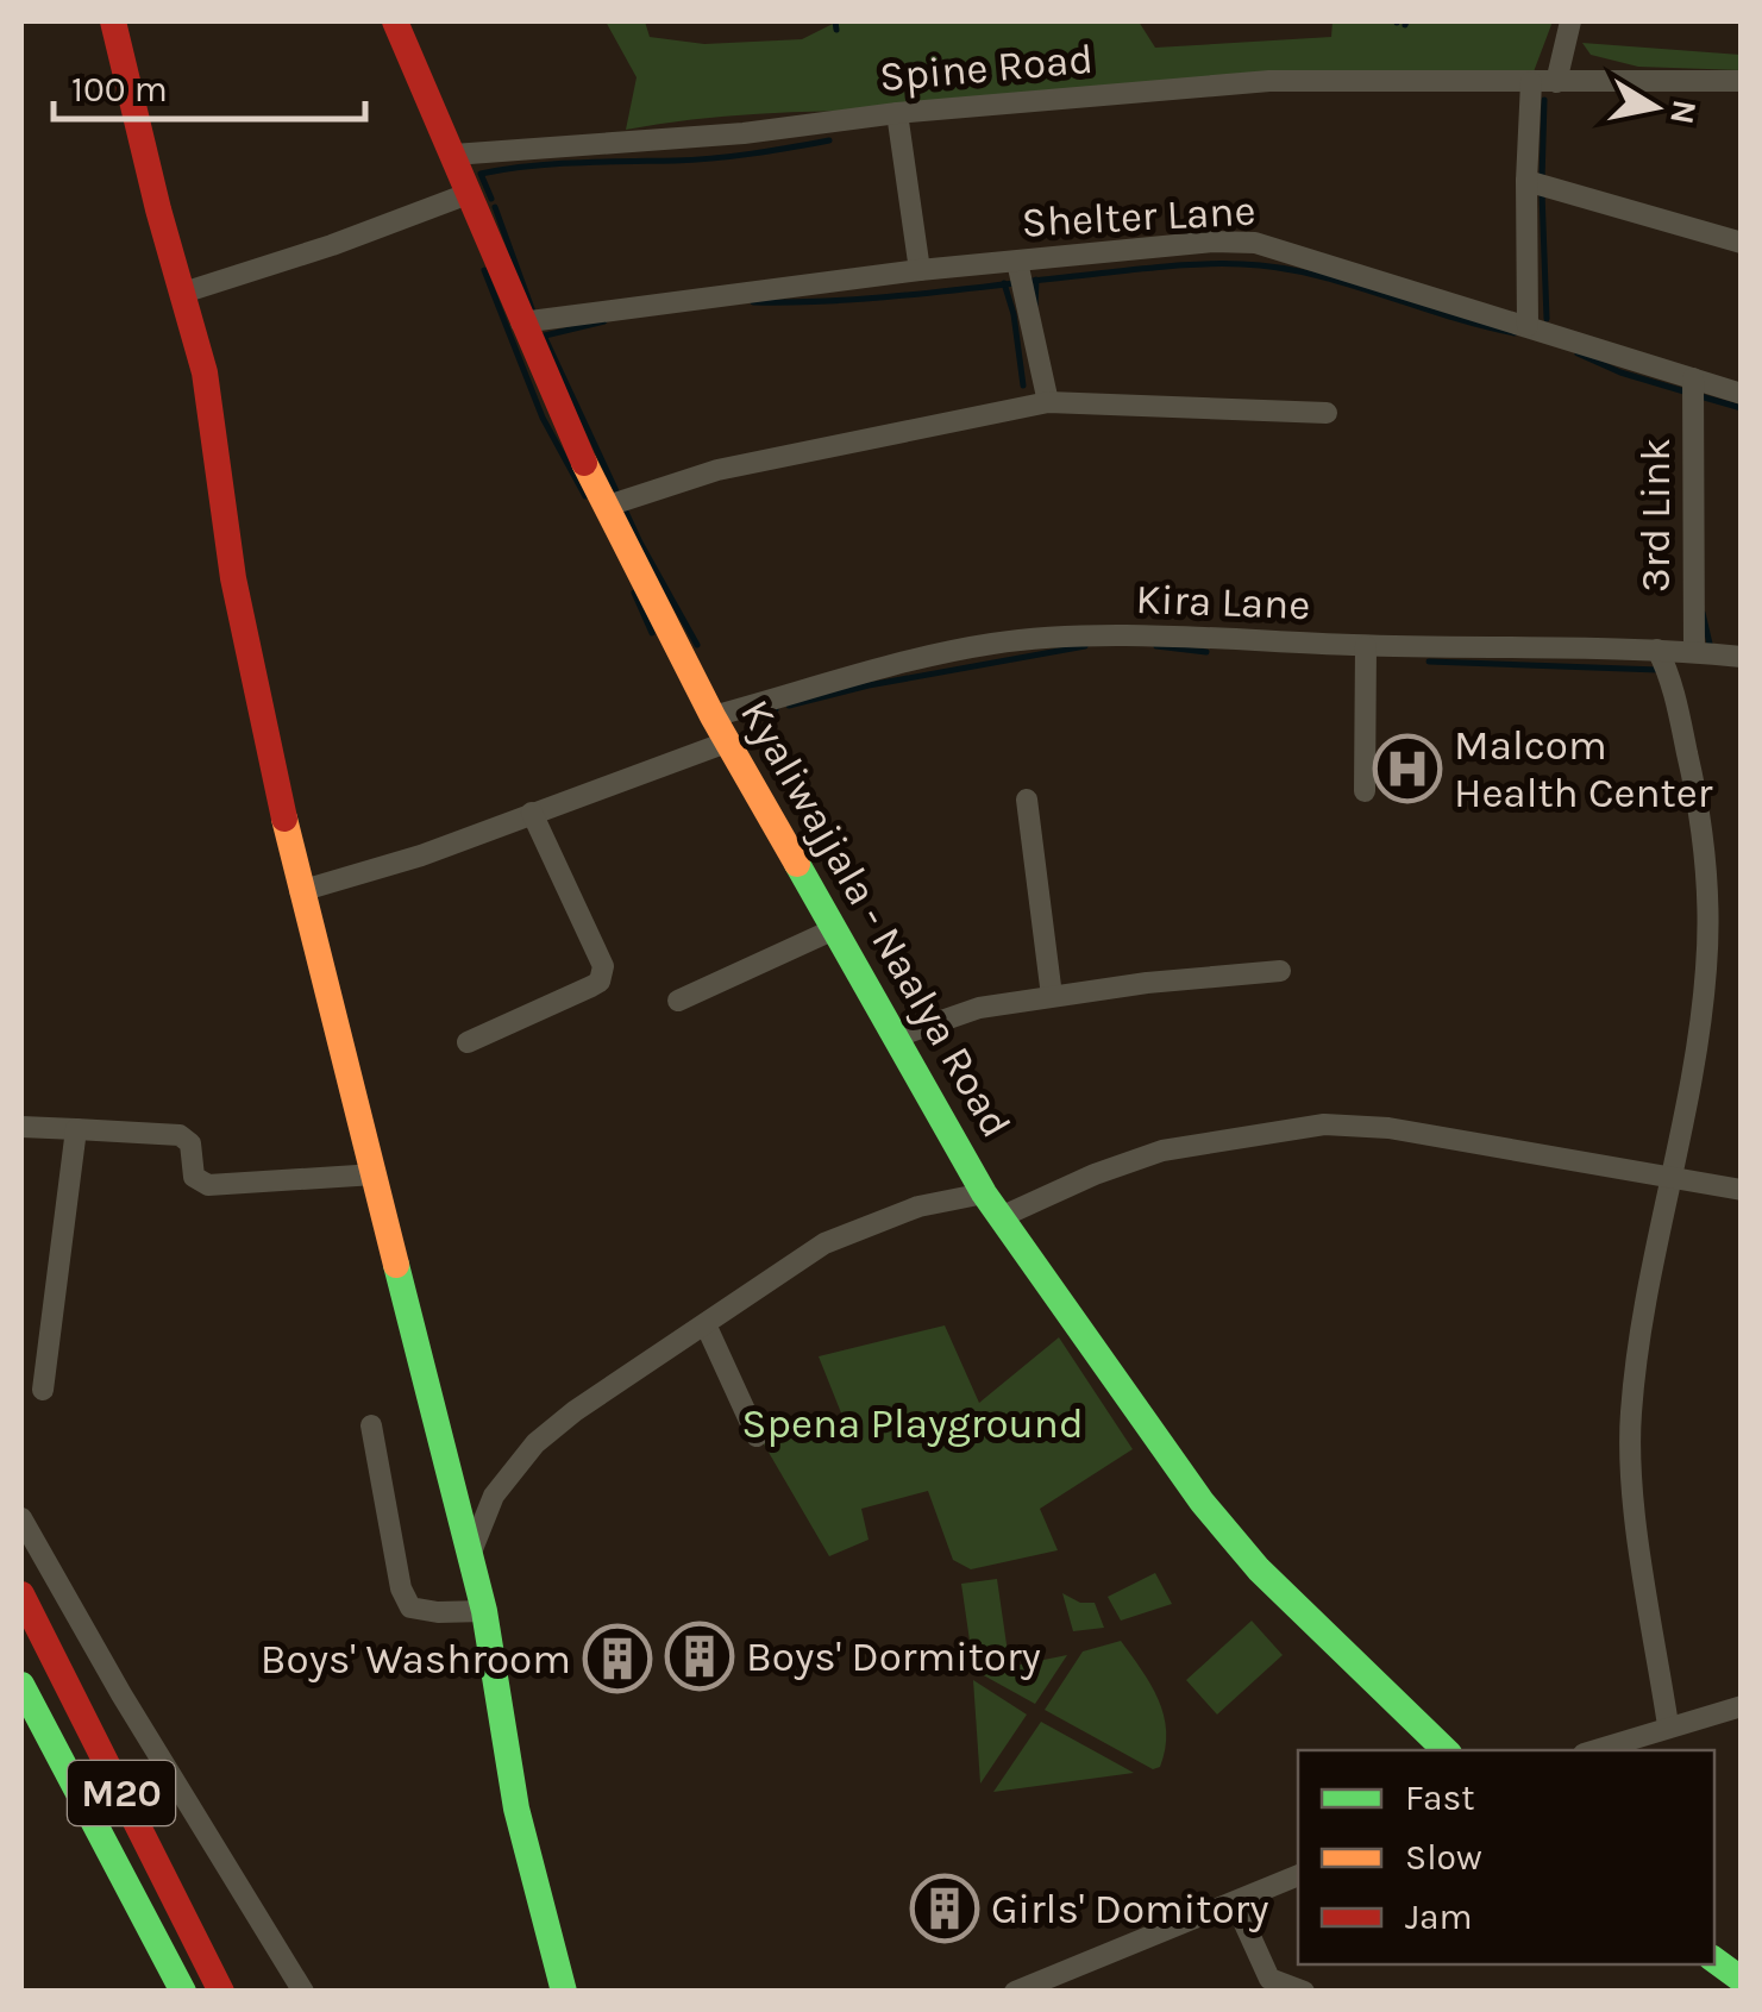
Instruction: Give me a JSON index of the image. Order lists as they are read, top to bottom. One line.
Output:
{"streets":{"main road":["Kyaliwajjala - Naalya Road","M20"],"street":["Spine Road","Shelter Lane","3rd Link","Kira Lane"]},"crossings":[["Spine Road","Kyaliwajjala - Naalya Road"],["Shelter Lane","3rd Link"],["Shelter Lane","Kyaliwajjala - Naalya Road"],["3rd Link","Kira Lane"],["Kira Lane","Kyaliwajjala - Naalya Road"]],"parks":["Spena Playground"],"places":{"hospital":["Malcom Health Center"],"building":["Boys' Dormitory","Boys' Washroom","Girls' Domitory"]},"legend":["Fast","Slow","Jam"],"scale_bar":"100 m","north":"right"}
